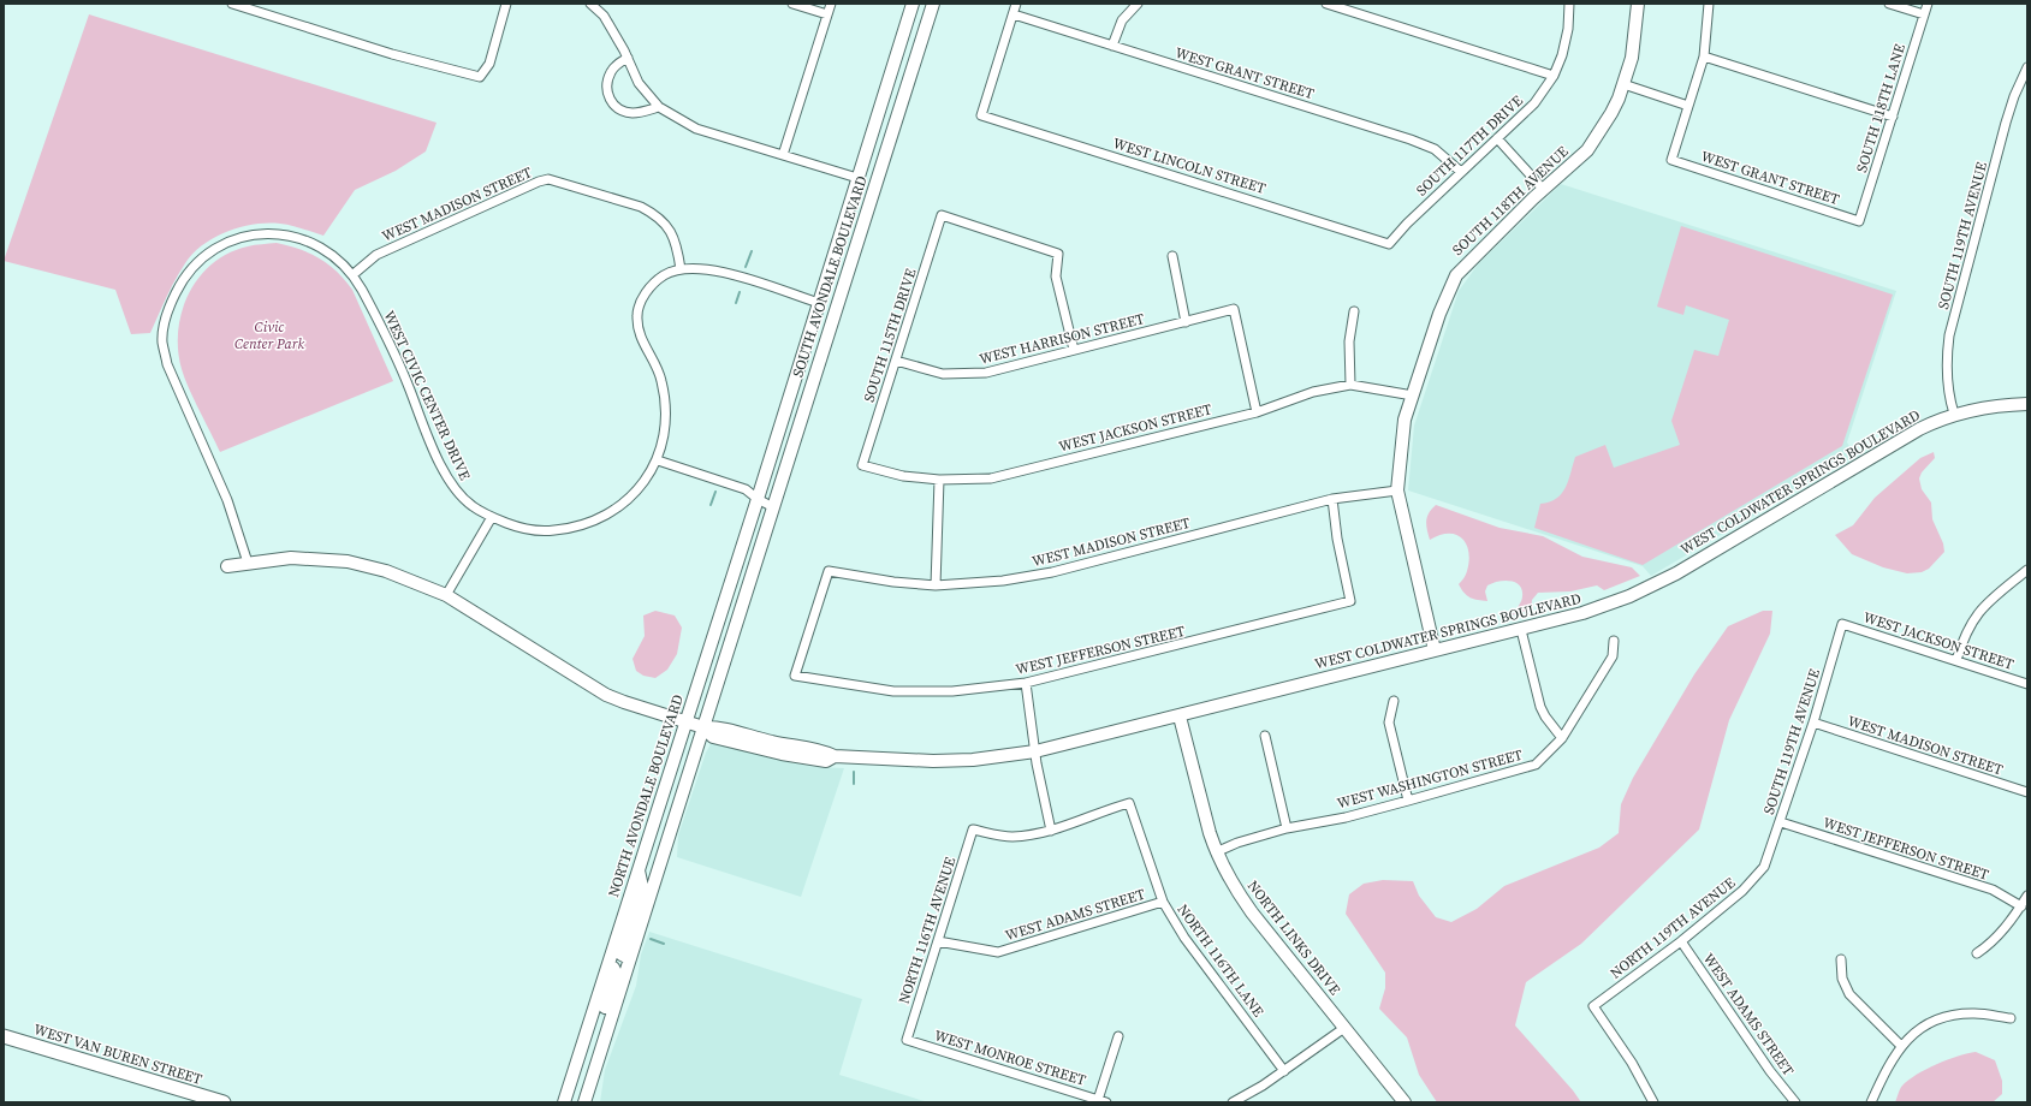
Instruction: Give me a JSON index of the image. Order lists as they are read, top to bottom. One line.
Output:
{"streets":{"main road":["WEST VAN BUREN STREET"],"street":["WEST GRANT STREET","SOUTH 118TH LANE","SOUTH 117TH DRIVE","WEST LINCOLN STREET","SOUTH 118TH AVENUE","WEST MADISON STREET","SOUTH 119TH AVENUE","SOUTH AVONDALE BOULEVARD","SOUTH 115TH DRIVE","WEST HARRISON STREET","WEST CIVIC CENTER DRIVE","WEST JACKSON STREET","WEST COLDWATER SPRINGS BOULEVARD","WEST JEFFERSON STREET","WEST WASHINGTON STREET","NORTH AVONDALE BOULEVARD","WEST ADAMS STREET","NORTH 119TH AVENUE","NORTH 116TH AVENUE","NORTH LINKS DRIVE","NORTH 116TH LANE","WEST MONROE STREET"]},"crossings":[["WEST GRANT STREET","SOUTH 118TH LANE"],["WEST GRANT STREET","SOUTH 117TH DRIVE"],["WEST GRANT STREET","WEST LINCOLN STREET"],["SOUTH 117TH DRIVE","WEST LINCOLN STREET"],["SOUTH 118TH AVENUE","WEST MADISON STREET"],["SOUTH 118TH AVENUE","WEST JACKSON STREET"],["SOUTH 118TH AVENUE","WEST COLDWATER SPRINGS BOULEVARD"],["WEST MADISON STREET","SOUTH 119TH AVENUE"],["WEST MADISON STREET","WEST CIVIC CENTER DRIVE"],["WEST MADISON STREET","WEST JEFFERSON STREET"],["SOUTH 119TH AVENUE","WEST JACKSON STREET"],["SOUTH 119TH AVENUE","WEST COLDWATER SPRINGS BOULEVARD"],["SOUTH 119TH AVENUE","WEST JEFFERSON STREET"],["SOUTH 119TH AVENUE","NORTH 119TH AVENUE"],["SOUTH AVONDALE BOULEVARD","WEST CIVIC CENTER DRIVE"],["SOUTH AVONDALE BOULEVARD","WEST COLDWATER SPRINGS BOULEVARD"],["SOUTH AVONDALE BOULEVARD","NORTH AVONDALE BOULEVARD"],["SOUTH 115TH DRIVE","WEST HARRISON STREET"],["SOUTH 115TH DRIVE","WEST JACKSON STREET"],["WEST HARRISON STREET","WEST JACKSON STREET"],["WEST COLDWATER SPRINGS BOULEVARD","NORTH AVONDALE BOULEVARD"],["WEST COLDWATER SPRINGS BOULEVARD","NORTH LINKS DRIVE"],["WEST WASHINGTON STREET","NORTH LINKS DRIVE"],["WEST ADAMS STREET","NORTH 119TH AVENUE"],["WEST ADAMS STREET","NORTH 116TH AVENUE"],["WEST ADAMS STREET","NORTH 116TH LANE"],["NORTH 116TH AVENUE","NORTH 116TH LANE"],["NORTH 116TH AVENUE","WEST MONROE STREET"]],"parks":["Civic Center Park"]}
